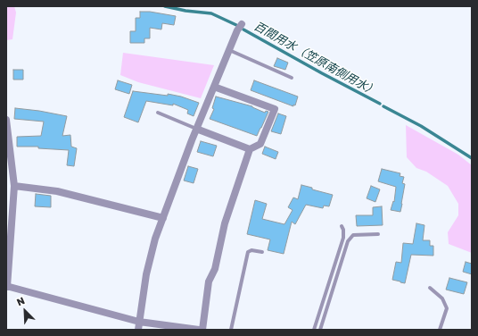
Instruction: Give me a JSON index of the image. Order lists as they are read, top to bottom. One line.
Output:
{"water":["百間用水（笠原南側用水）"],"north":"top left"}
